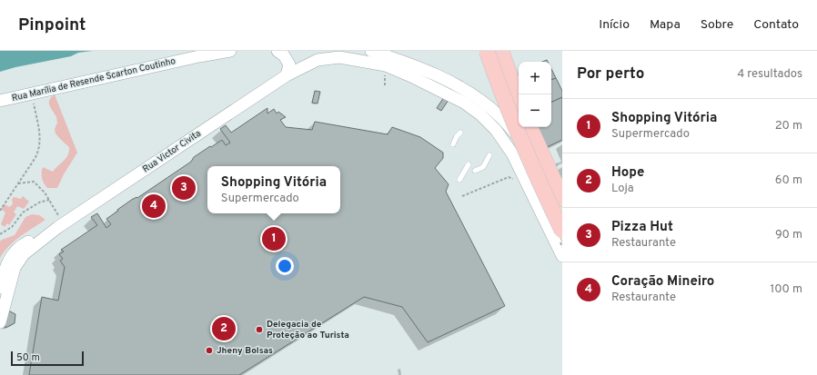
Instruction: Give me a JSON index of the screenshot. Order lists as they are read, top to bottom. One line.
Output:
{"streets":{"street":["Rua Marília de Resende Scarton Coutinho","Rua Victor Civita"]},"places":["Delegacia de Proteção ao Turista","Jheny Bolsas"],"scale_bar":"50 m","page":{"header":"Pinpoint","nav":["Início","Mapa","Sobre","Contato"],"heading":["Por perto","4 resultados"],"map_buttons":["+","−"],"list":[{"mark":"1","name":"Shopping Vitória","note":"Supermercado","value":"20 m"},{"mark":"2","name":"Hope","note":"Loja","value":"60 m"},{"mark":"3","name":"Pizza Hut","note":"Restaurante","value":"90 m"},{"mark":"4","name":"Coração Mineiro","note":"Restaurante","value":"100 m"}],"popup":["Shopping Vitória","Supermercado"],"pins":["3","4","1","2"],"scale":"50 m"}}
